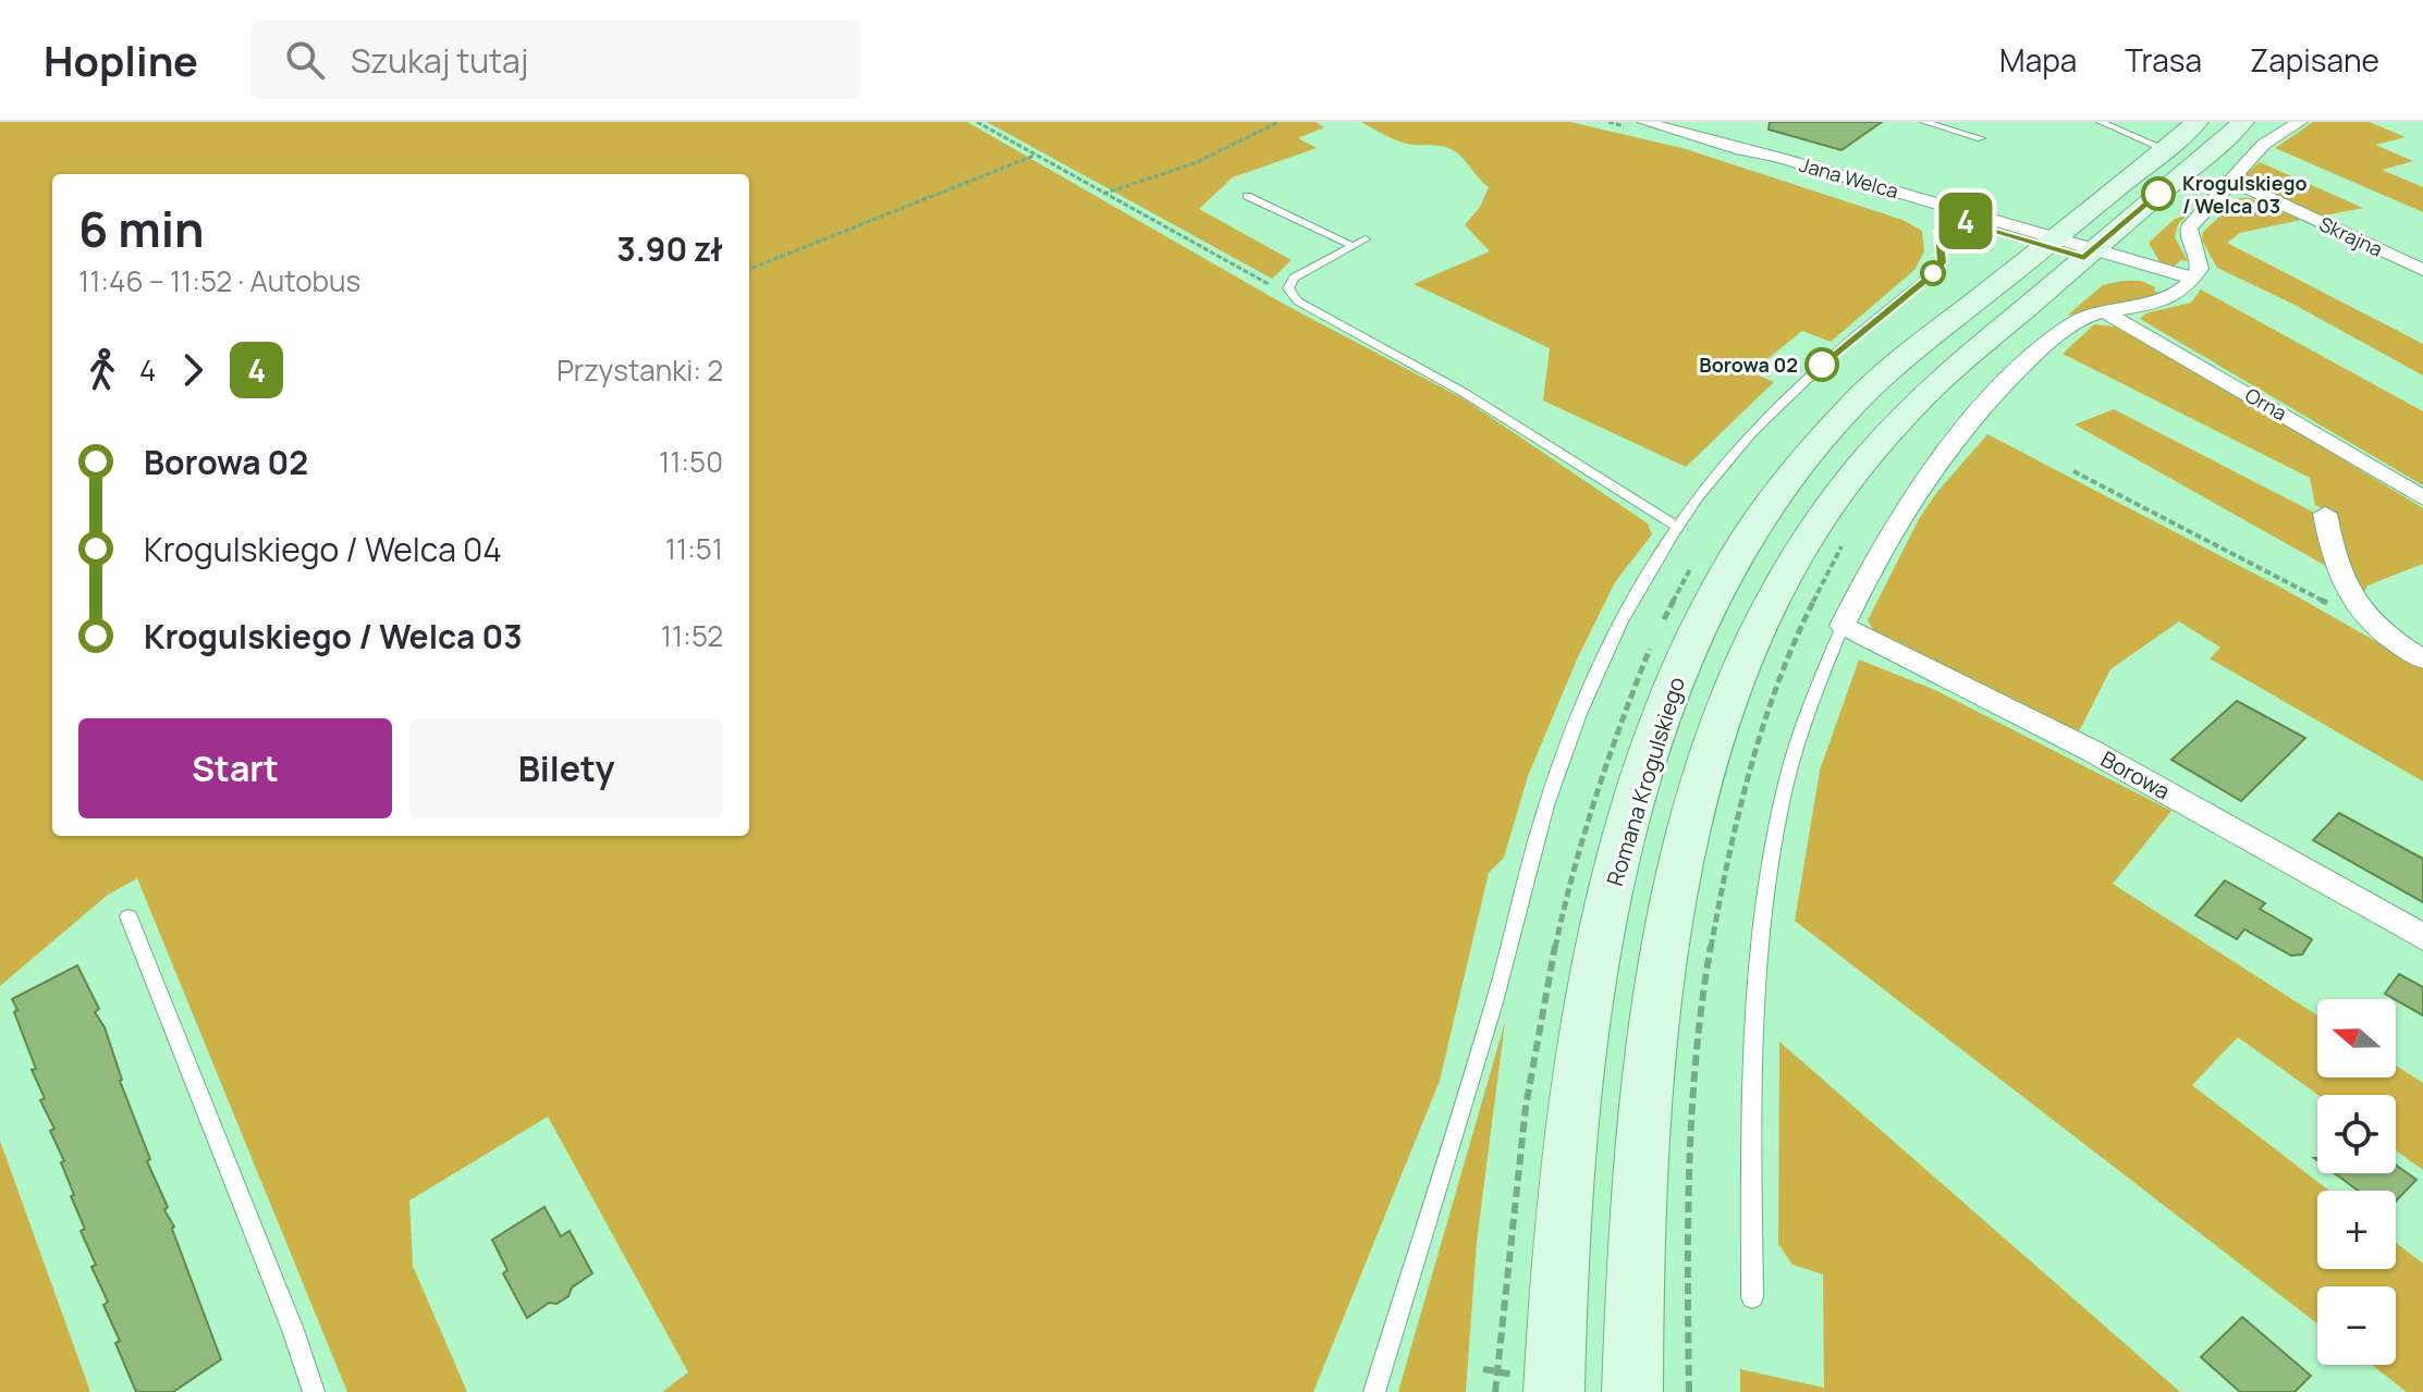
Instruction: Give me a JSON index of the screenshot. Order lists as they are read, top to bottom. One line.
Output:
{"streets":{"main road":["Romana Krogulskiego"],"street":["Jana Welca","Skrajna","Orna","Borowa"]},"crossings":[["Jana Welca","Romana Krogulskiego"]],"places":["Krogulskiego / Welca 03","Borowa 02"],"lines":["bus line 4"],"north":"left","page":{"header":"Hopline","search":"Szukaj tutaj","nav":["Mapa","Trasa","Zapisane"],"on_map":"4","heading":["6 min","11:46 – 11:52 · Autobus","3.90 zł"],"legs":["4","4","Przystanki: 2"],"list":[{"name":"Borowa 02","value":"11:50"},{"name":"Krogulskiego / Welca 04","value":"11:51"},{"name":"Krogulskiego / Welca 03","value":"11:52"}],"buttons":["Start","Bilety"],"map_buttons":["+","−"]}}
